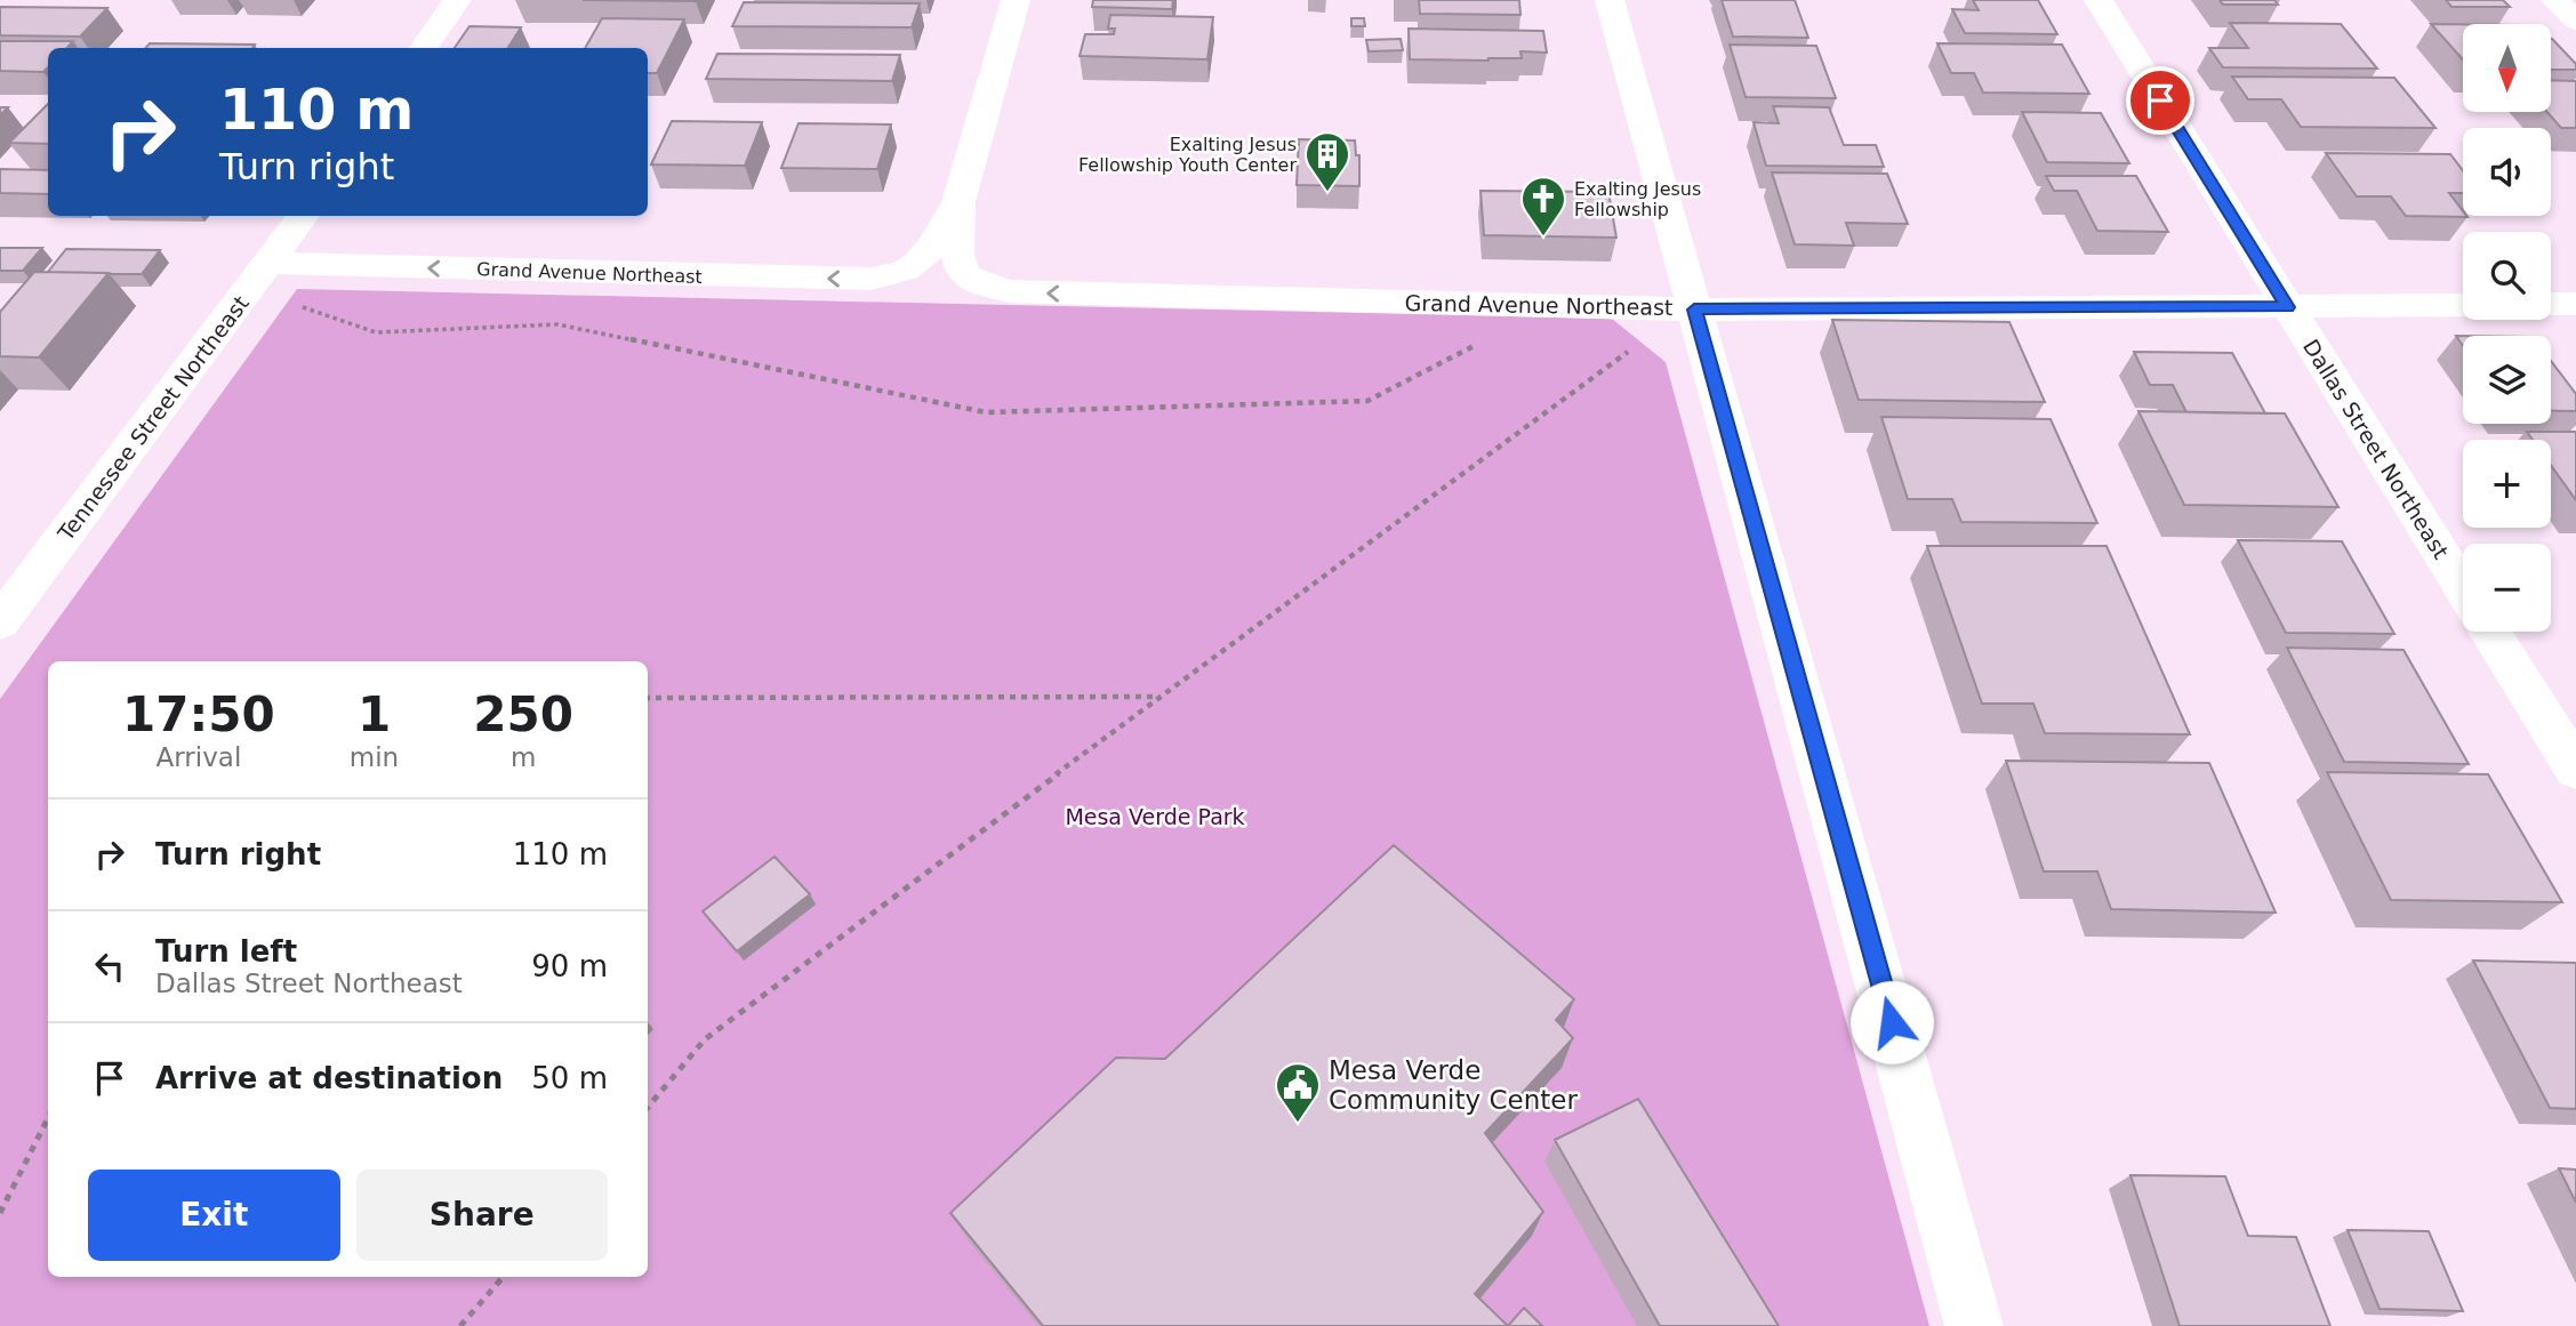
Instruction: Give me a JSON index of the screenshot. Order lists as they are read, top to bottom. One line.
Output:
{"streets":{"street":["Grand Avenue Northeast","Tennessee Street Northeast","Dallas Street Northeast"]},"crossings":[["Grand Avenue Northeast","Tennessee Street Northeast"],["Grand Avenue Northeast","Dallas Street Northeast"]],"one_way":["Grand Avenue Northeast"],"parks":["Mesa Verde Park"],"places":{"building":["Exalting Jesus Fellowship Youth Center"],"church":["Exalting Jesus Fellowship"],"public building":["Mesa Verde Community Center"]},"north":"bottom","page":{"map_buttons":["+","−"],"turn":["110 m","Turn right"],"eta":["17:50","Arrival","1","min","250","m"],"list":[{"name":"Turn right","value":"110 m"},{"name":"Turn left","note":"Dallas Street Northeast","value":"90 m"},{"name":"Arrive at destination","value":"50 m"}],"buttons":["Exit","Share"]}}
